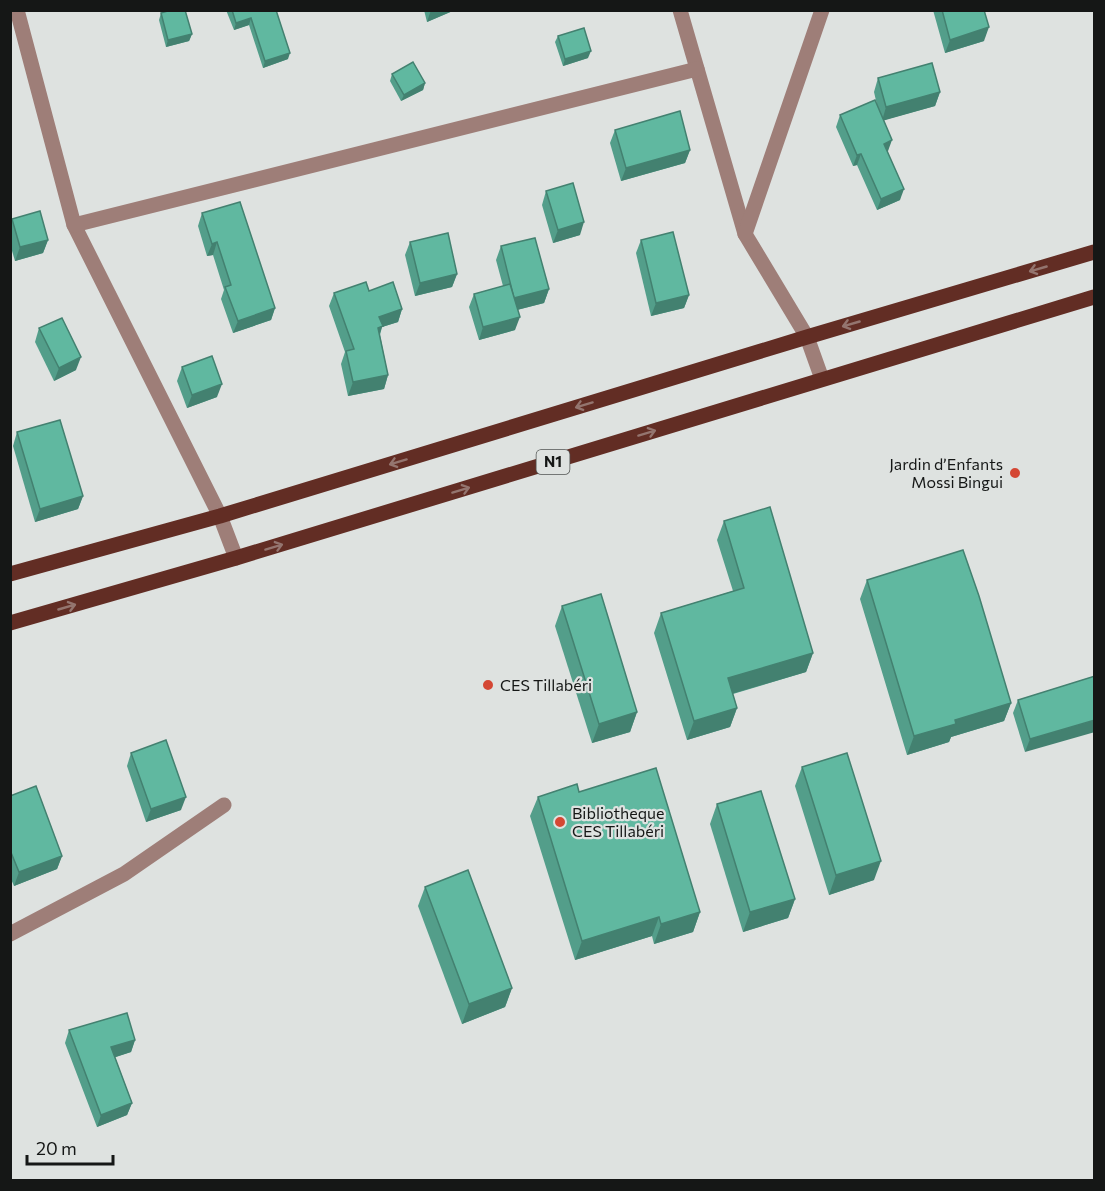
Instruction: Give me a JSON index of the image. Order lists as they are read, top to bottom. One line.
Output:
{"streets":{"main road":["N1"]},"places":["Jardin d’Enfants Mossi Bingui","CES Tillabéri","Bibliotheque CES Tillabéri"],"scale_bar":"20 m"}
